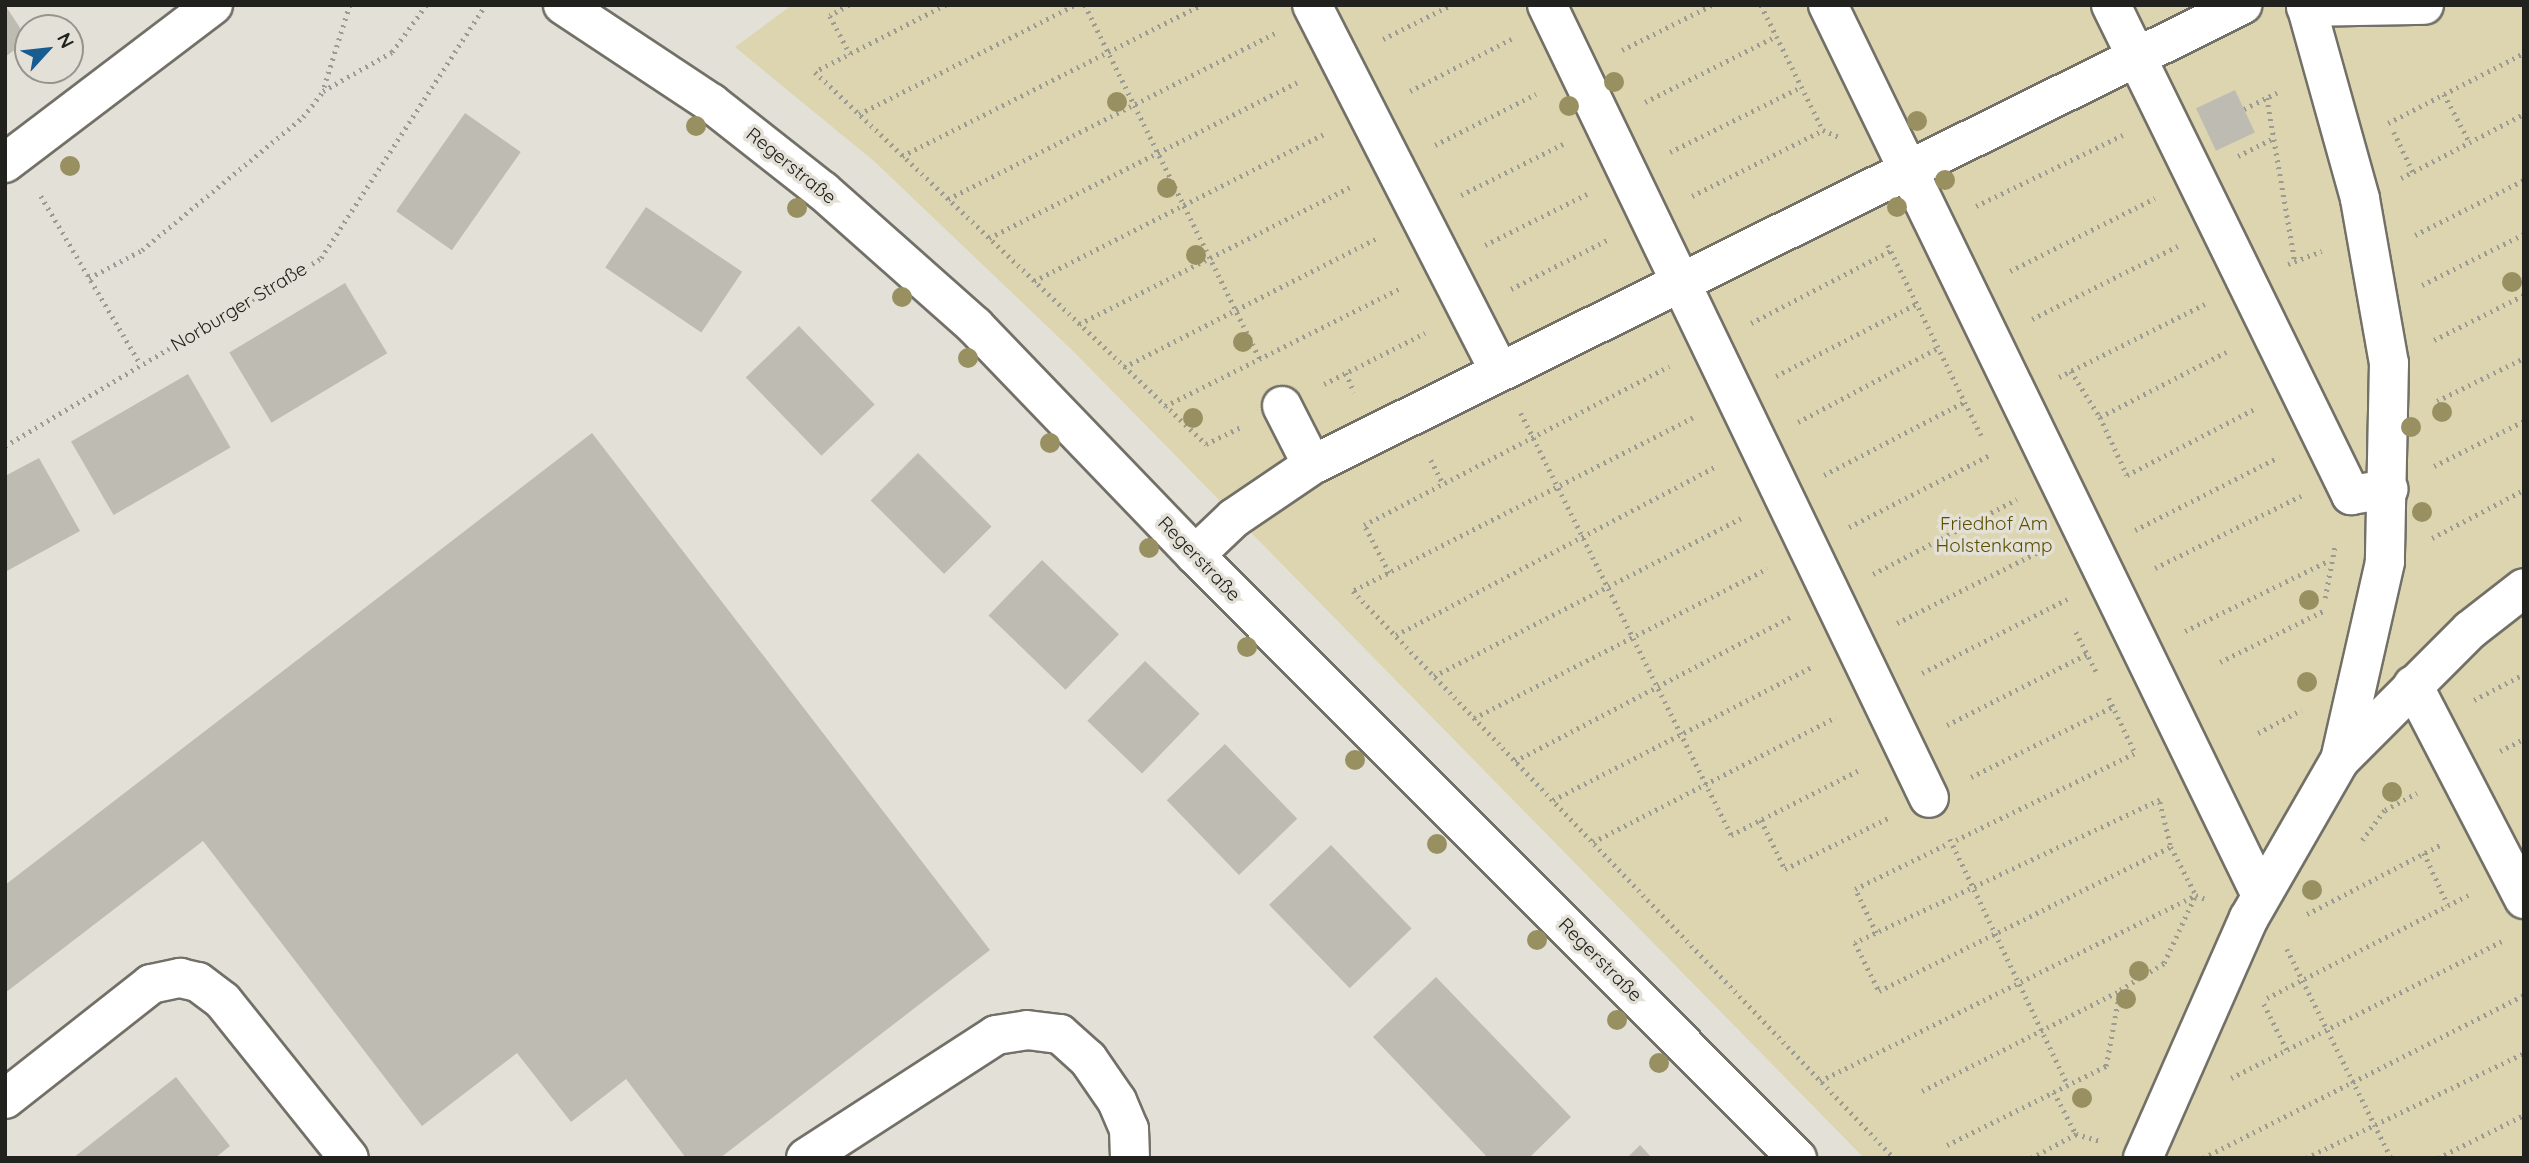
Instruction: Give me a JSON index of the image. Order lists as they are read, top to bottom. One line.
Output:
{"streets":{"street":["Regerstraße"],"path":["Norburger Straße"]},"parks":["Friedhof Am Holstenkamp"],"north":"top right"}
